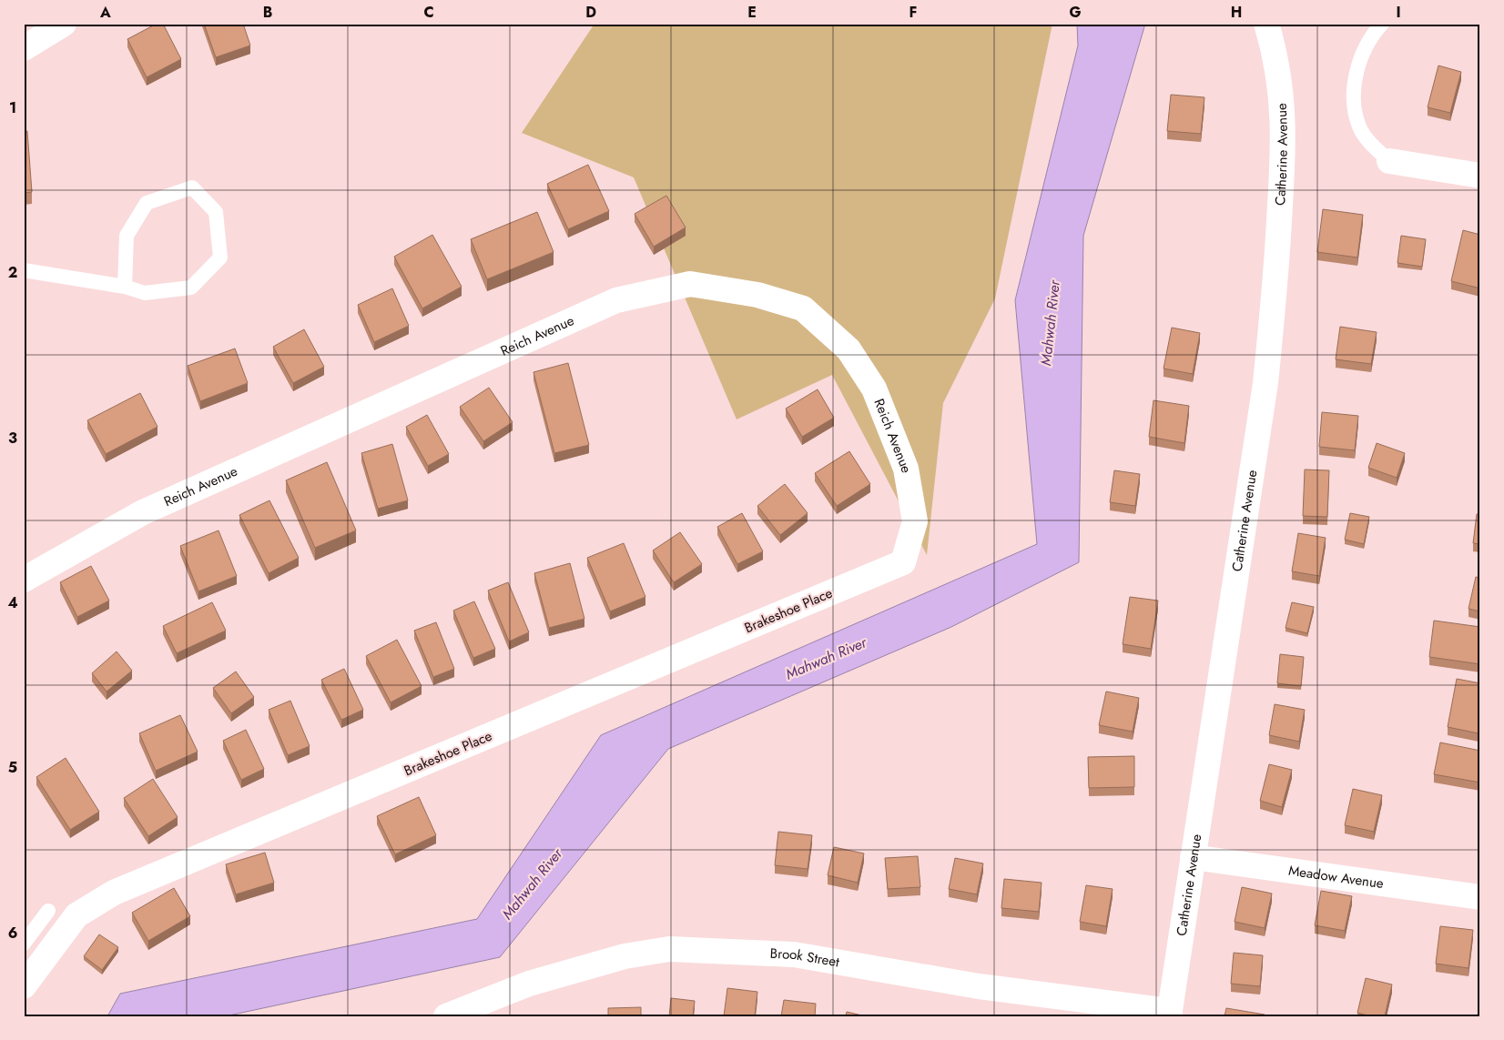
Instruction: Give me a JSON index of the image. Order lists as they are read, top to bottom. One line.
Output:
{"streets":{"street":["Catherine Avenue","Reich Avenue","Brakeshoe Place","Meadow Avenue","Brook Street"]},"crossings":[["Catherine Avenue","Meadow Avenue"],["Catherine Avenue","Brook Street"],["Reich Avenue","Brakeshoe Place"]],"water":["Mahwah River"],"grid":{"columns":["A","B","C","D","E","F","G","H","I"],"rows":["1","2","3","4","5","6"]}}
